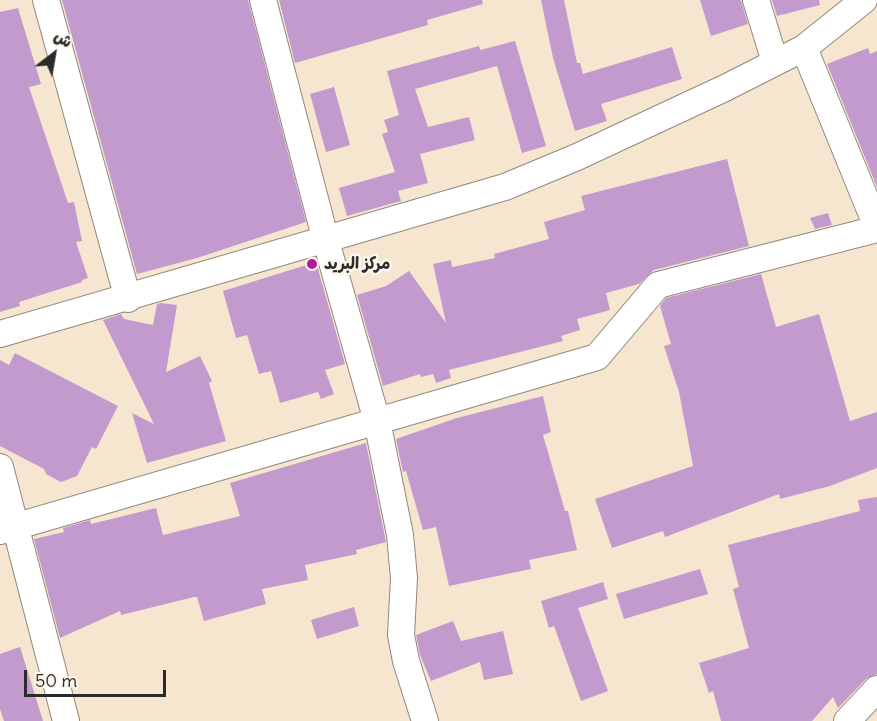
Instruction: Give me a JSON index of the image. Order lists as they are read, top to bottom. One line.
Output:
{"places":["مركز البريد"],"scale_bar":"50 m","north":"top right"}
